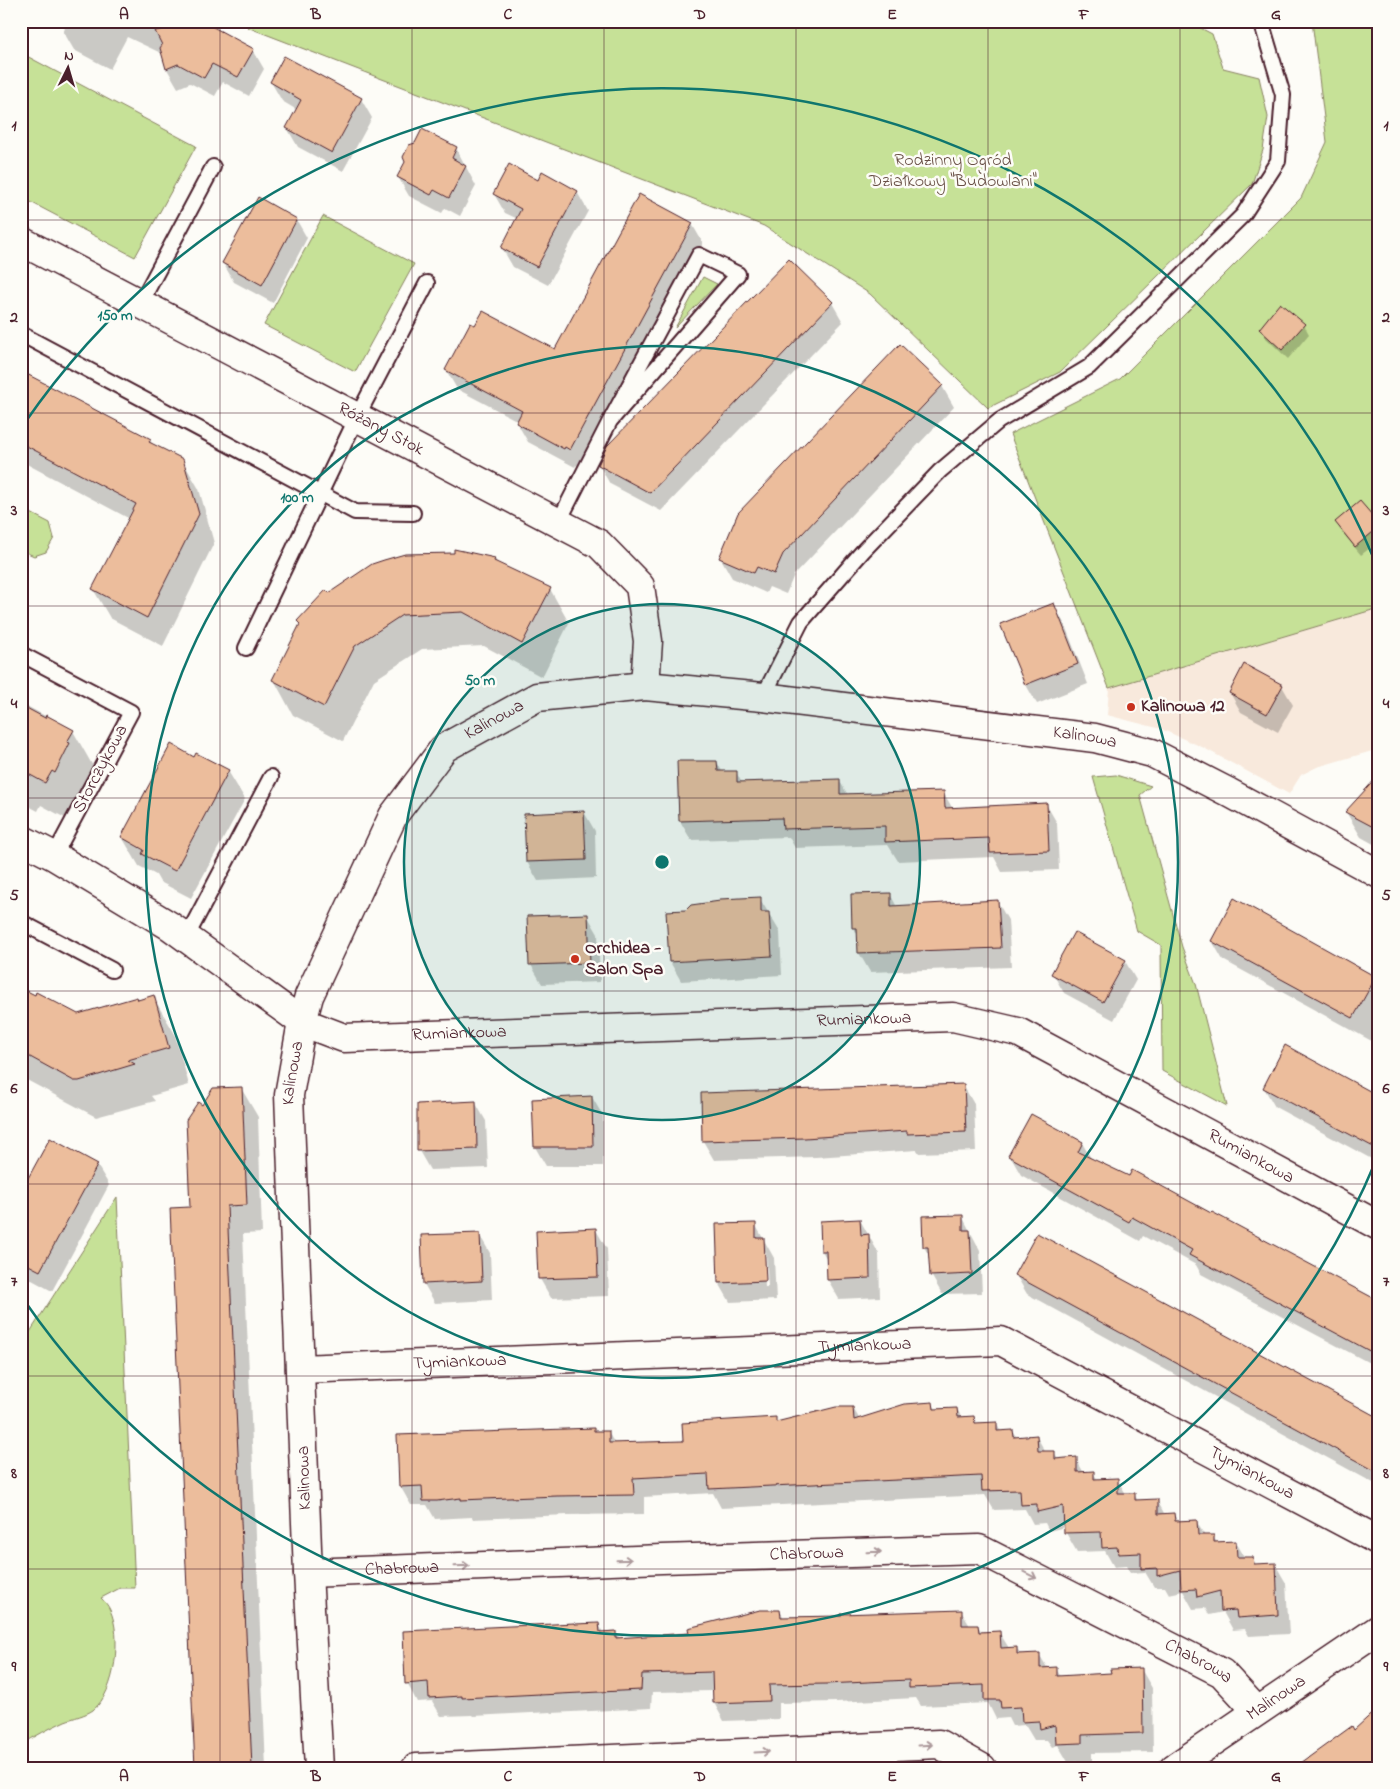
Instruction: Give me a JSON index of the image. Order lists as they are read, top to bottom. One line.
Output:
{"streets":{"street":["Różany Stok","Kalinowa","Rumiankowa","Tymiankowa","Chabrowa","Malinowa"],"lane":["Storczykowa"]},"crossings":[["Różany Stok","Kalinowa"],["Kalinowa","Rumiankowa"],["Kalinowa","Tymiankowa"],["Kalinowa","Chabrowa"],["Chabrowa","Malinowa"]],"parks":["Rodzinny Ogród Działkowy \"Budowlani\""],"places":["Kalinowa 12","Orchidea - Salon Spa"],"north":"top","grid":{"columns":["A","B","C","D","E","F","G"],"rows":["1","2","3","4","5","6","7","8","9"]},"rings":["150 m","100 m","50 m"]}
